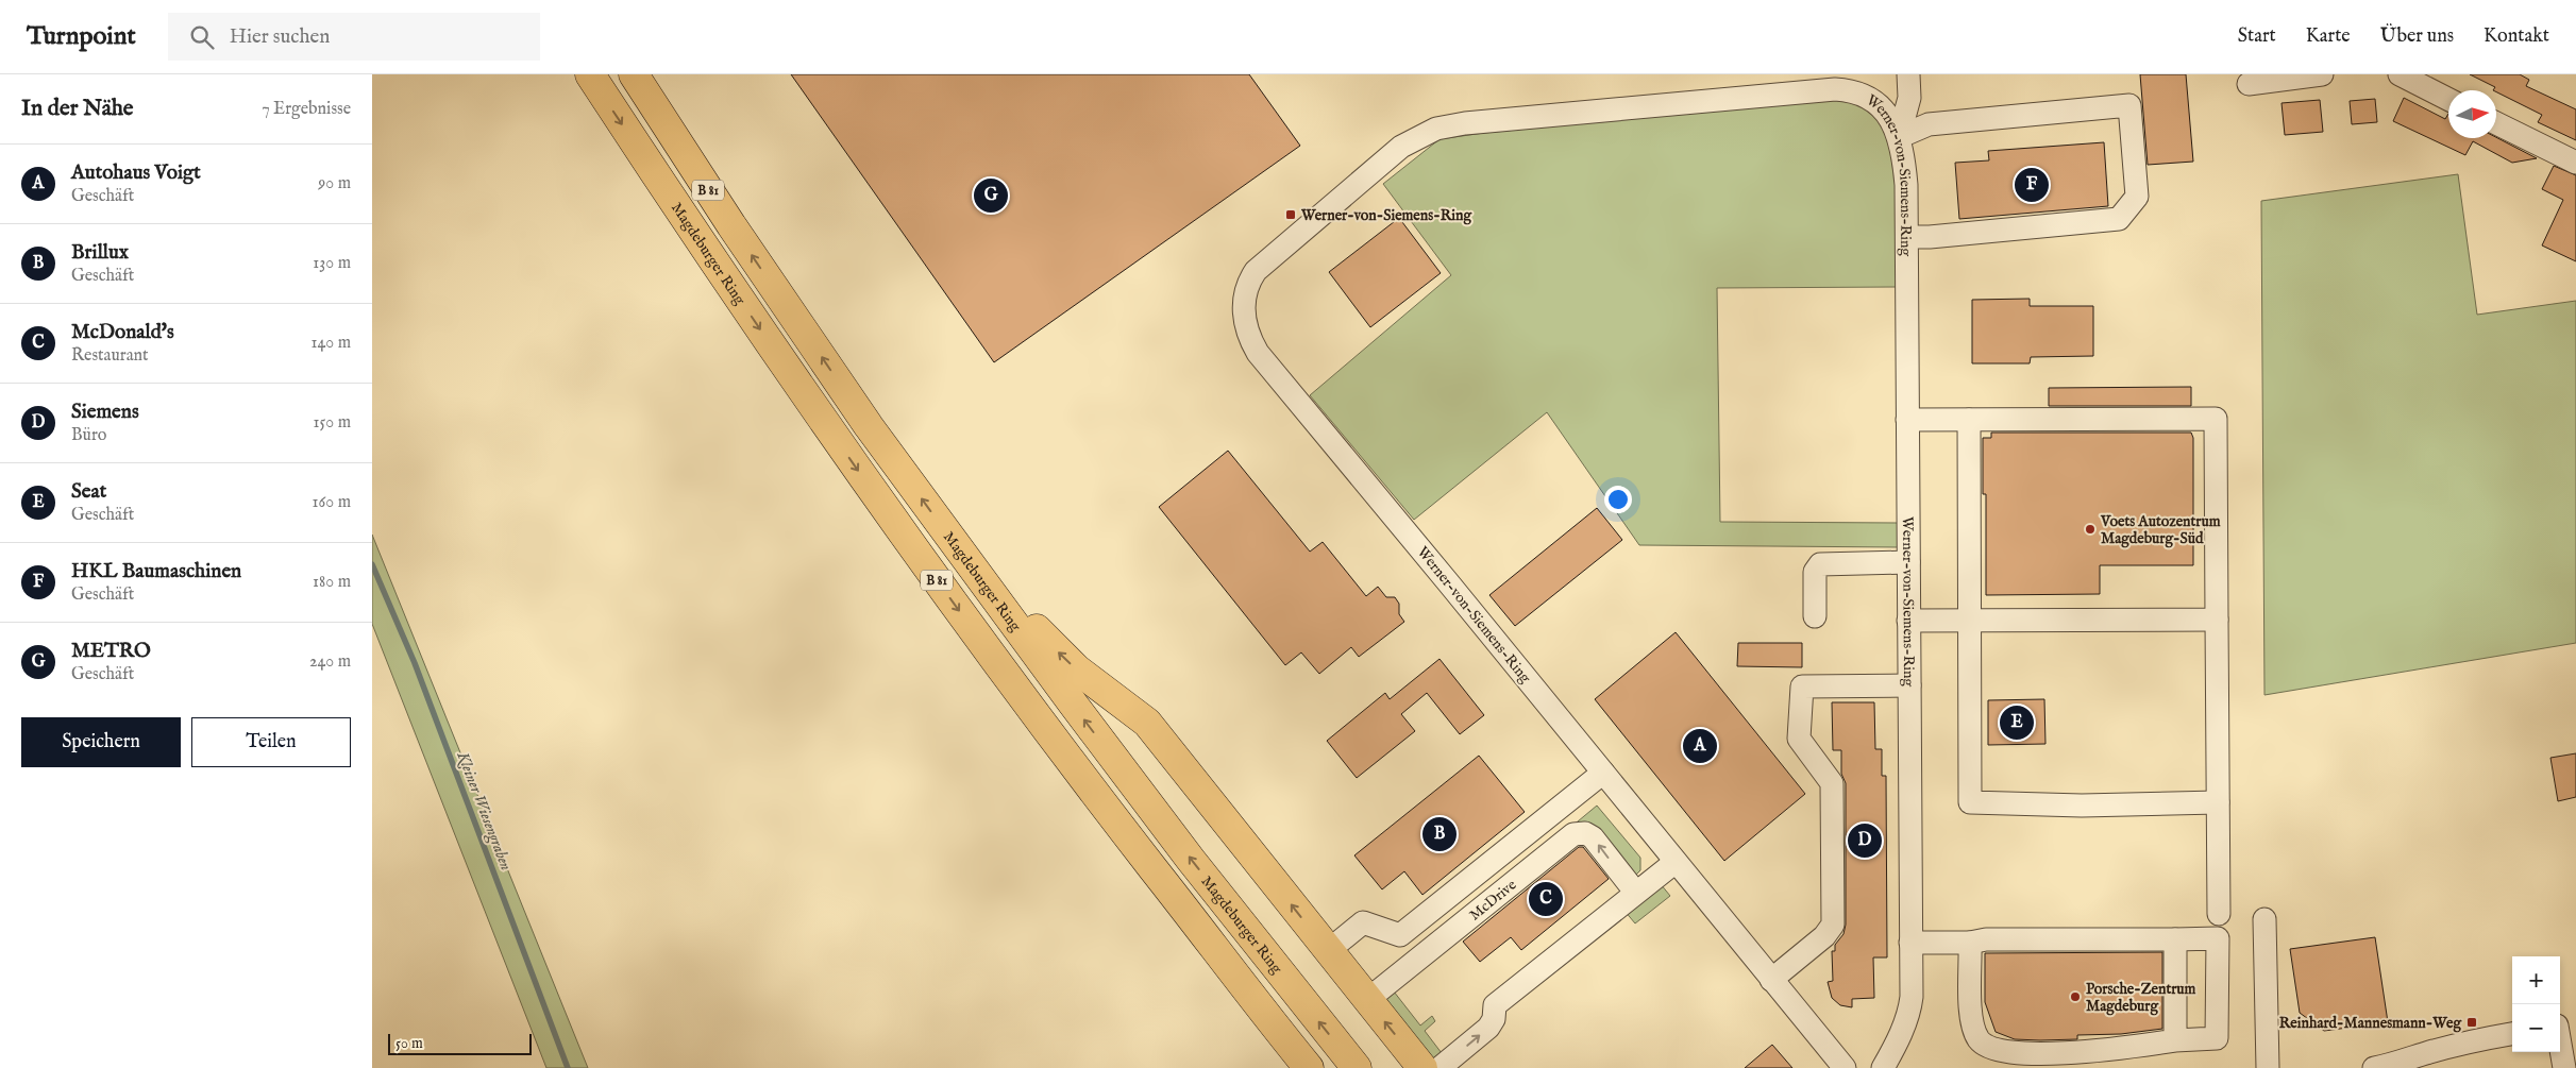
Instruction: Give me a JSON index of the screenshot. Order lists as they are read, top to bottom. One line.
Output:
{"streets":{"highway":["B 81","Magdeburger Ring"],"street":["Werner-von-Siemens-Ring","McDrive"]},"water":["Kleiner Wiesengraben"],"places":{"transit":["Werner-von-Siemens-Ring","Reinhard-Mannesmann-Weg"],"other":["Voets Autozentrum Magdeburg-Süd","Porsche-Zentrum Magdeburg"]},"scale_bar":"50 m","north":"right","page":{"header":"Turnpoint","search":"Hier suchen","nav":["Start","Karte","Über uns","Kontakt"],"heading":["In der Nähe","7 Ergebnisse"],"list":[{"mark":"A","name":"Autohaus Voigt","note":"Geschäft","value":"90 m"},{"mark":"B","name":"Brillux","note":"Geschäft","value":"130 m"},{"mark":"C","name":"McDonald's","note":"Restaurant","value":"140 m"},{"mark":"D","name":"Siemens","note":"Büro","value":"150 m"},{"mark":"E","name":"Seat","note":"Geschäft","value":"160 m"},{"mark":"F","name":"HKL Baumaschinen","note":"Geschäft","value":"180 m"},{"mark":"G","name":"METRO","note":"Geschäft","value":"240 m"}],"pins":["F","G","E","A","B","D","C"],"buttons":["Speichern","Teilen"],"map_buttons":["+","−"],"scale":"50 m"}}
